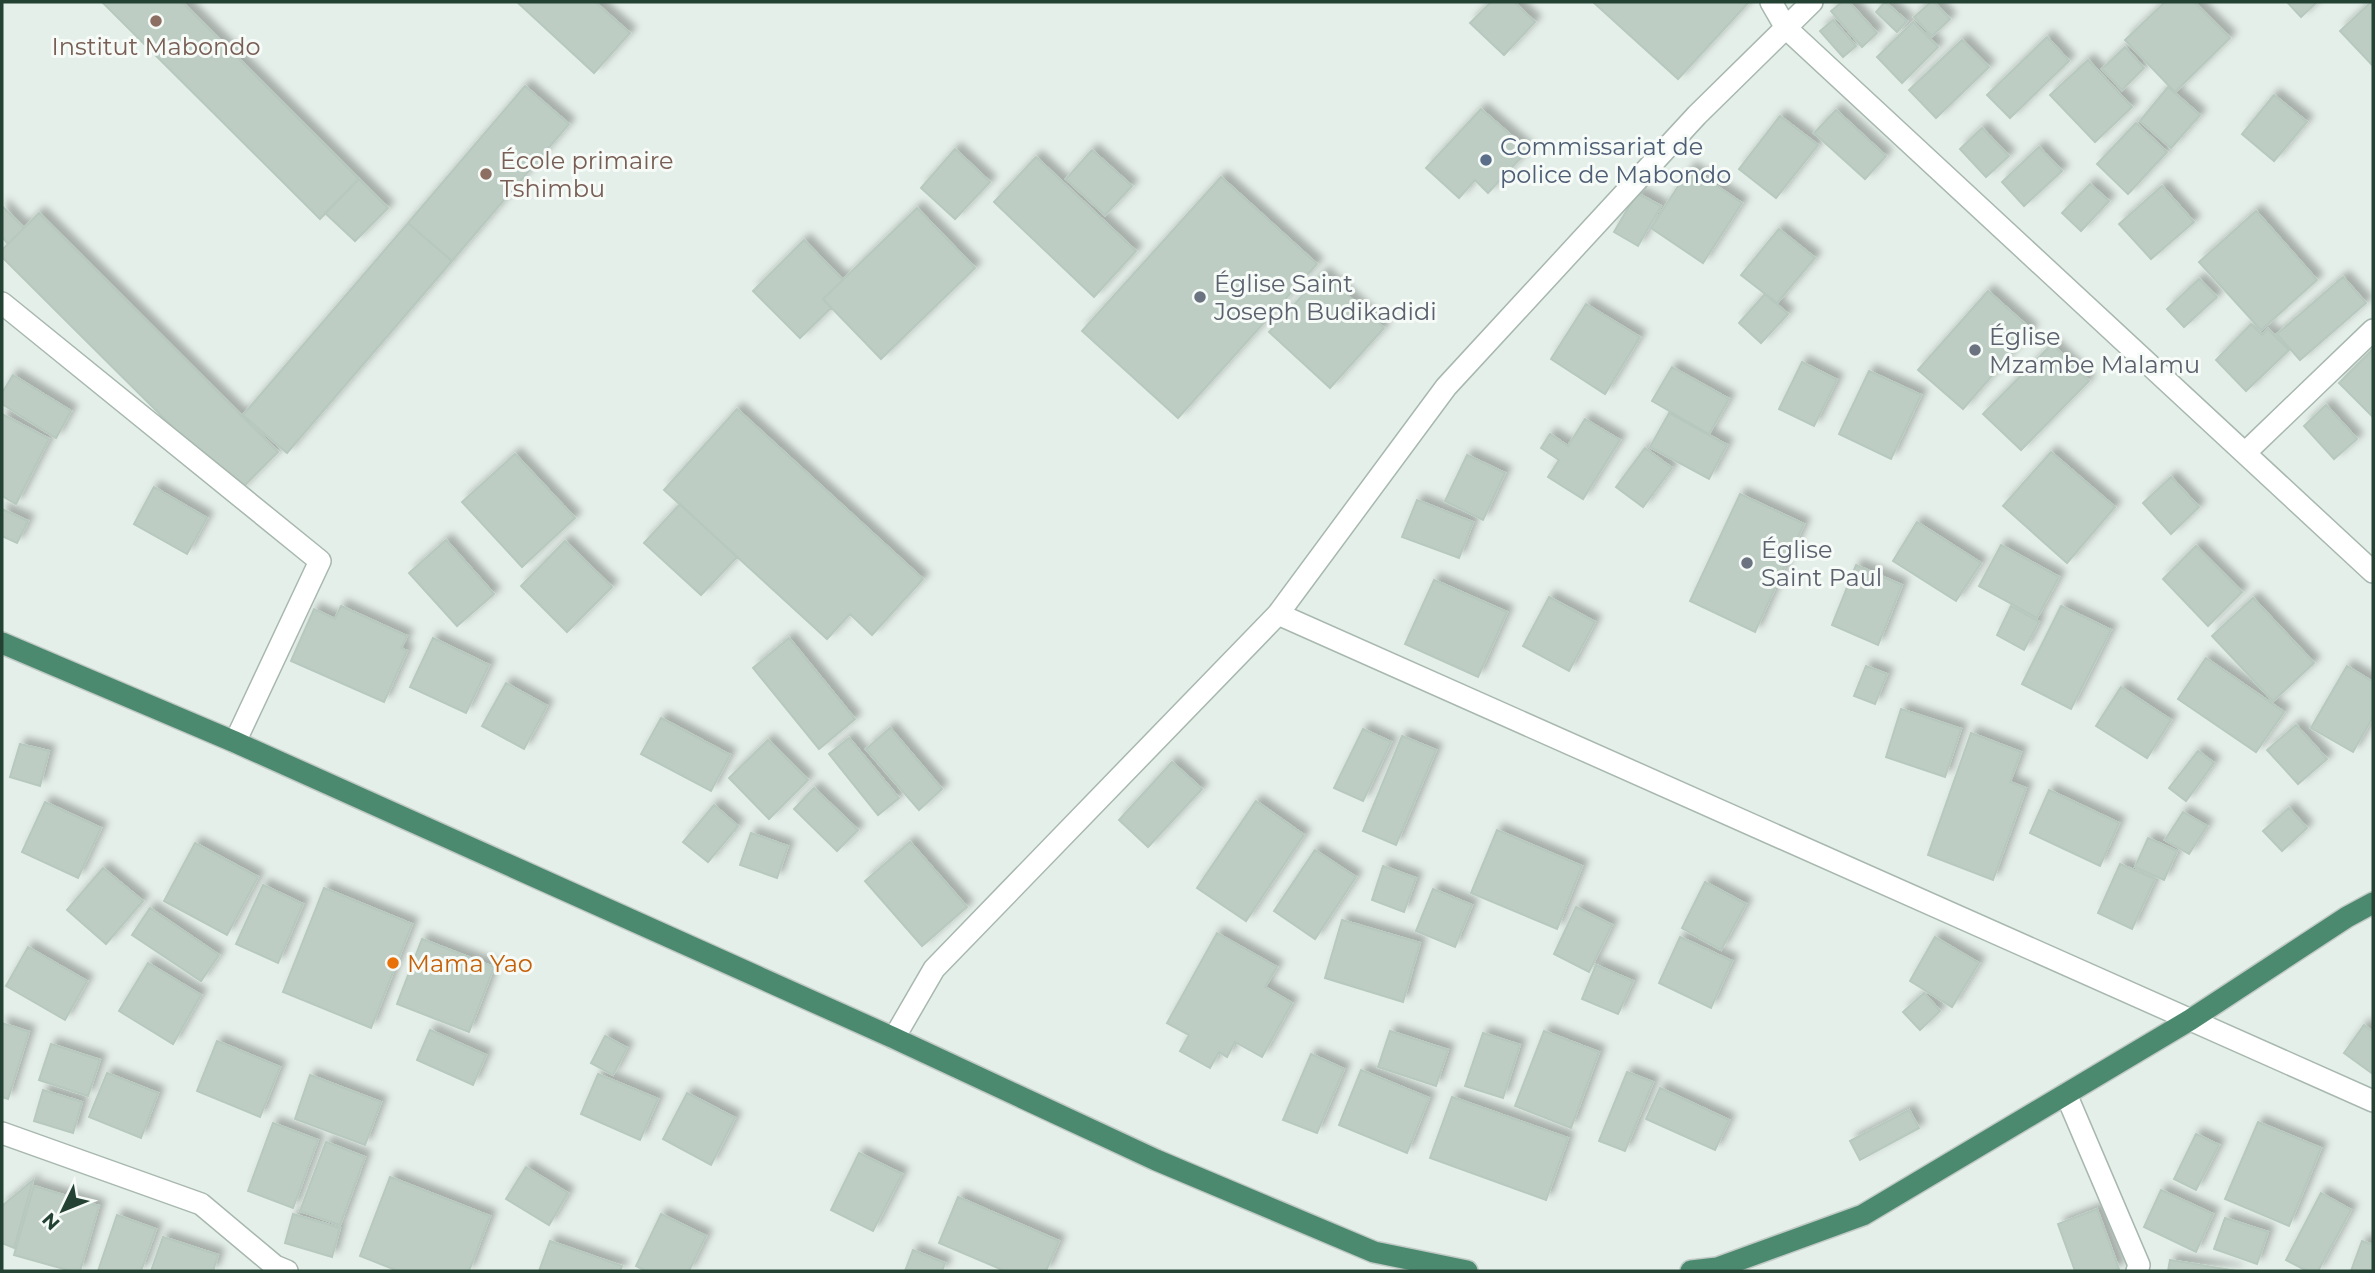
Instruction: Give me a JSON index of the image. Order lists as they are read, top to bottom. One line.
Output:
{"places":["Institut Mabondo","Commissariat de police de Mabondo","École primaire Tshimbu","Église Saint Joseph Budikadidi","Église Mzambe Malamu","Église Saint Paul","Mama Yao"],"north":"bottom left"}
